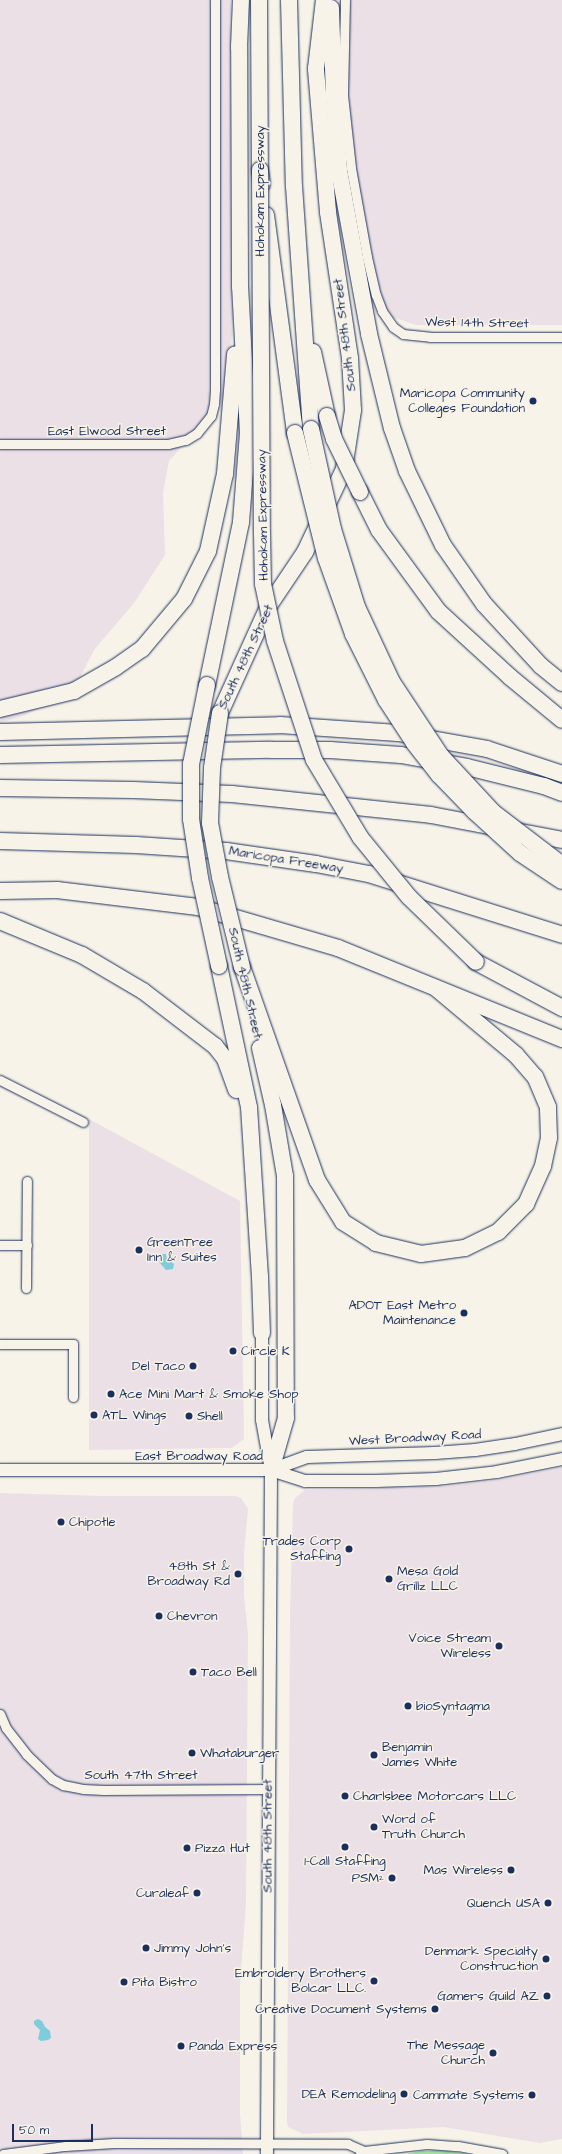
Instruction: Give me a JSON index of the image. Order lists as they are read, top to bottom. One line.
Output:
{"streets":{"highway":["Hohokam Expressway","South 48th Street","Maricopa Freeway"],"main road":["West Broadway Road","East Broadway Road"],"street":["West 14th Street","East Elwood Street","South 47th Street"]},"crossings":[["South 48th Street","West Broadway Road"],["South 48th Street","East Broadway Road"],["South 48th Street","South 47th Street"],["West Broadway Road","East Broadway Road"]],"places":["Maricopa Community Colleges Foundation","GreenTree Inn & Suites","ADOT East Metro Maintenance","Circle K","Del Taco","Ace Mini Mart & Smoke Shop","ATL Wings","Shell","Chipotle","Trades Corp Staffing","48th St & Broadway Rd","Mesa Gold Grillz LLC","Chevron","Voice Stream Wireless","Taco Bell","bioSyntagma","Whataburger","Benjamin James White","Charlsbee Motorcars LLC","Word of Truth Church","1-Call Staffing","Pizza Hut","Mas Wireless","PSM²","Curaleaf","Quench USA","Jimmy John's","Denmark Specialty Construction","Embroidery Brothers Bolcar LLC.","Pita Bistro","Gamers Guild AZ","Creative Document Systems","Panda Express","The Message Church","DEA Remodeling","Cammate Systems"],"scale_bar":"50 m"}
